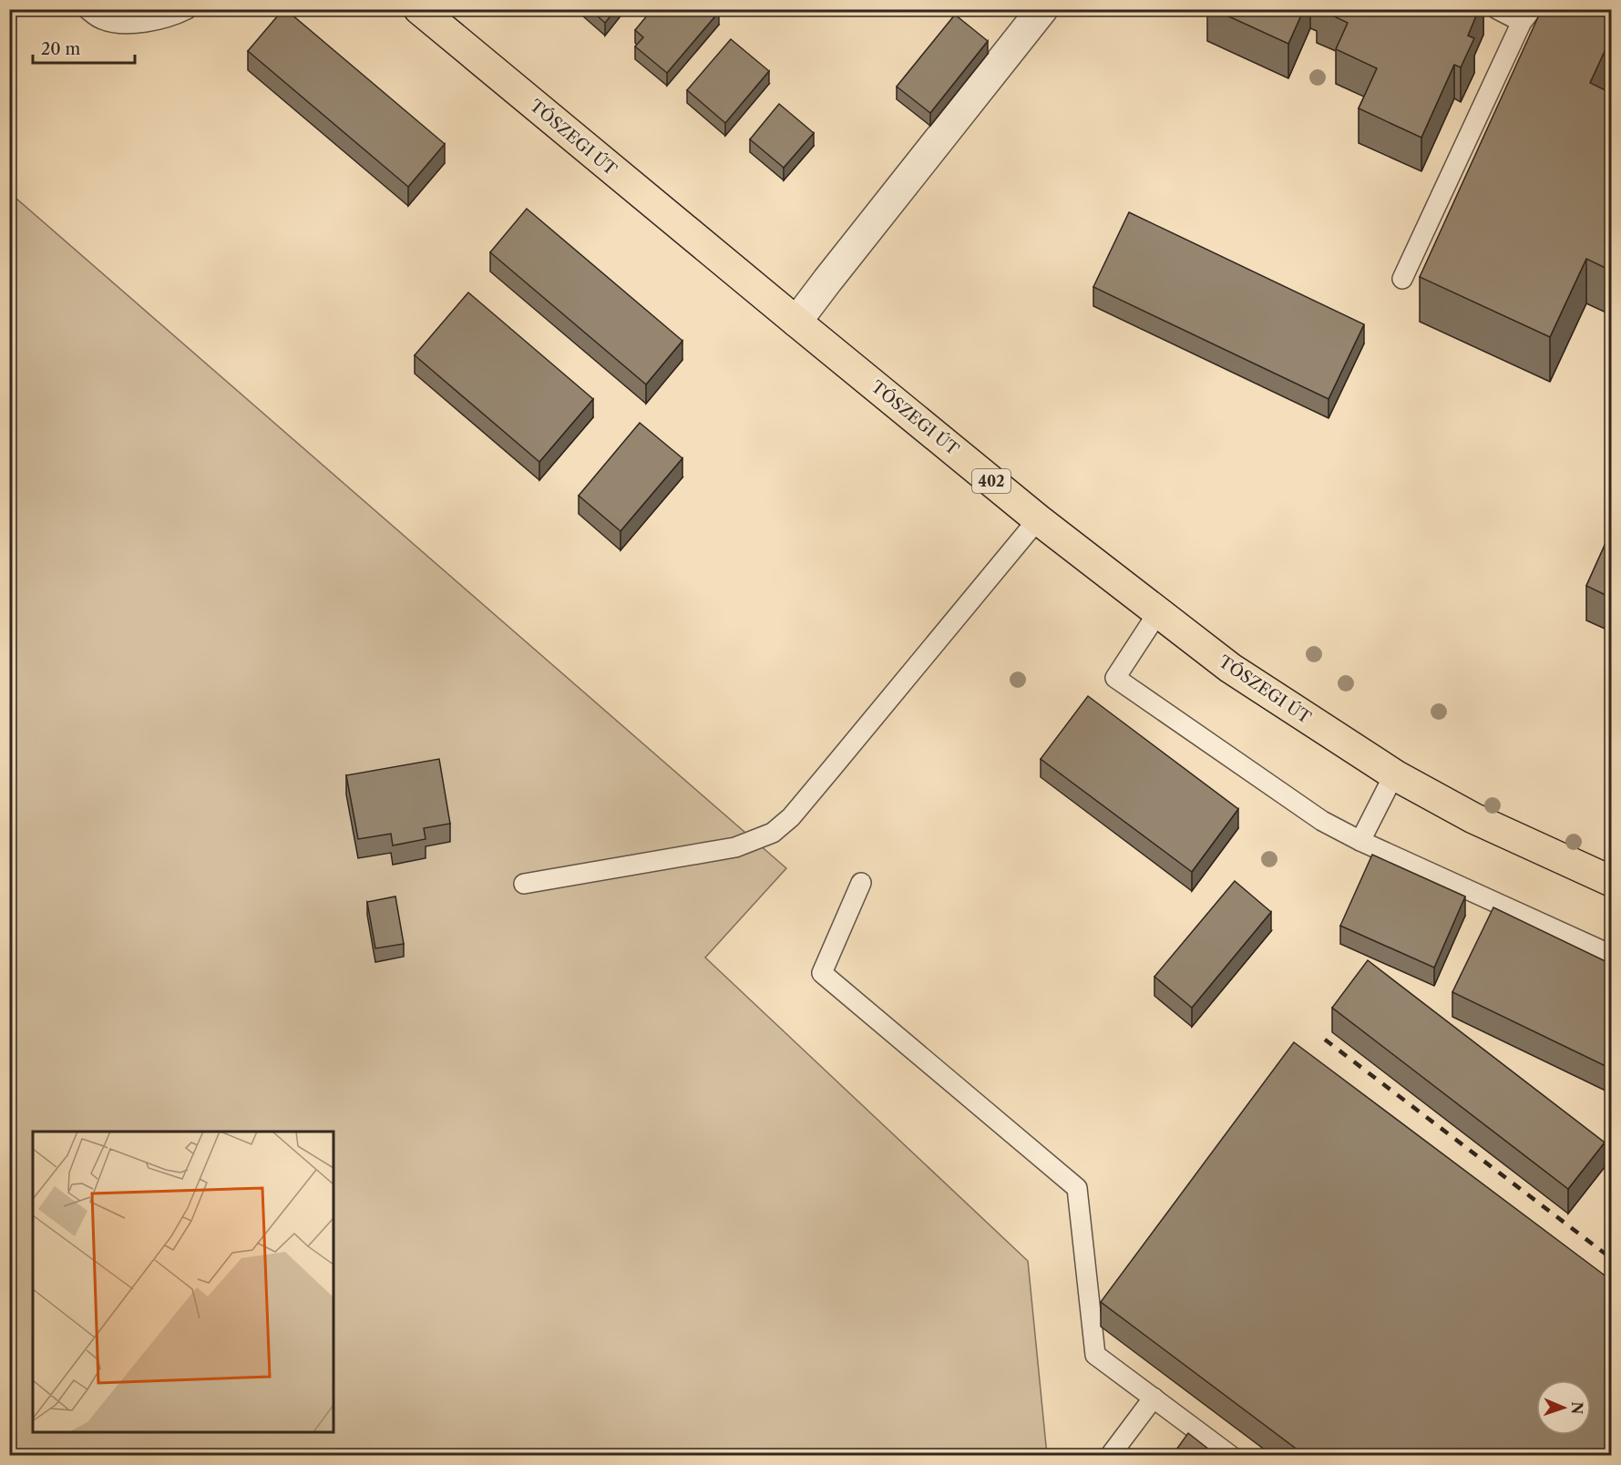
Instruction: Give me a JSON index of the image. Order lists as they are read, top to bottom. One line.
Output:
{"streets":{"main road":["TÓSZEGI ÚT","402"]},"scale_bar":"20 m","north":"right"}
